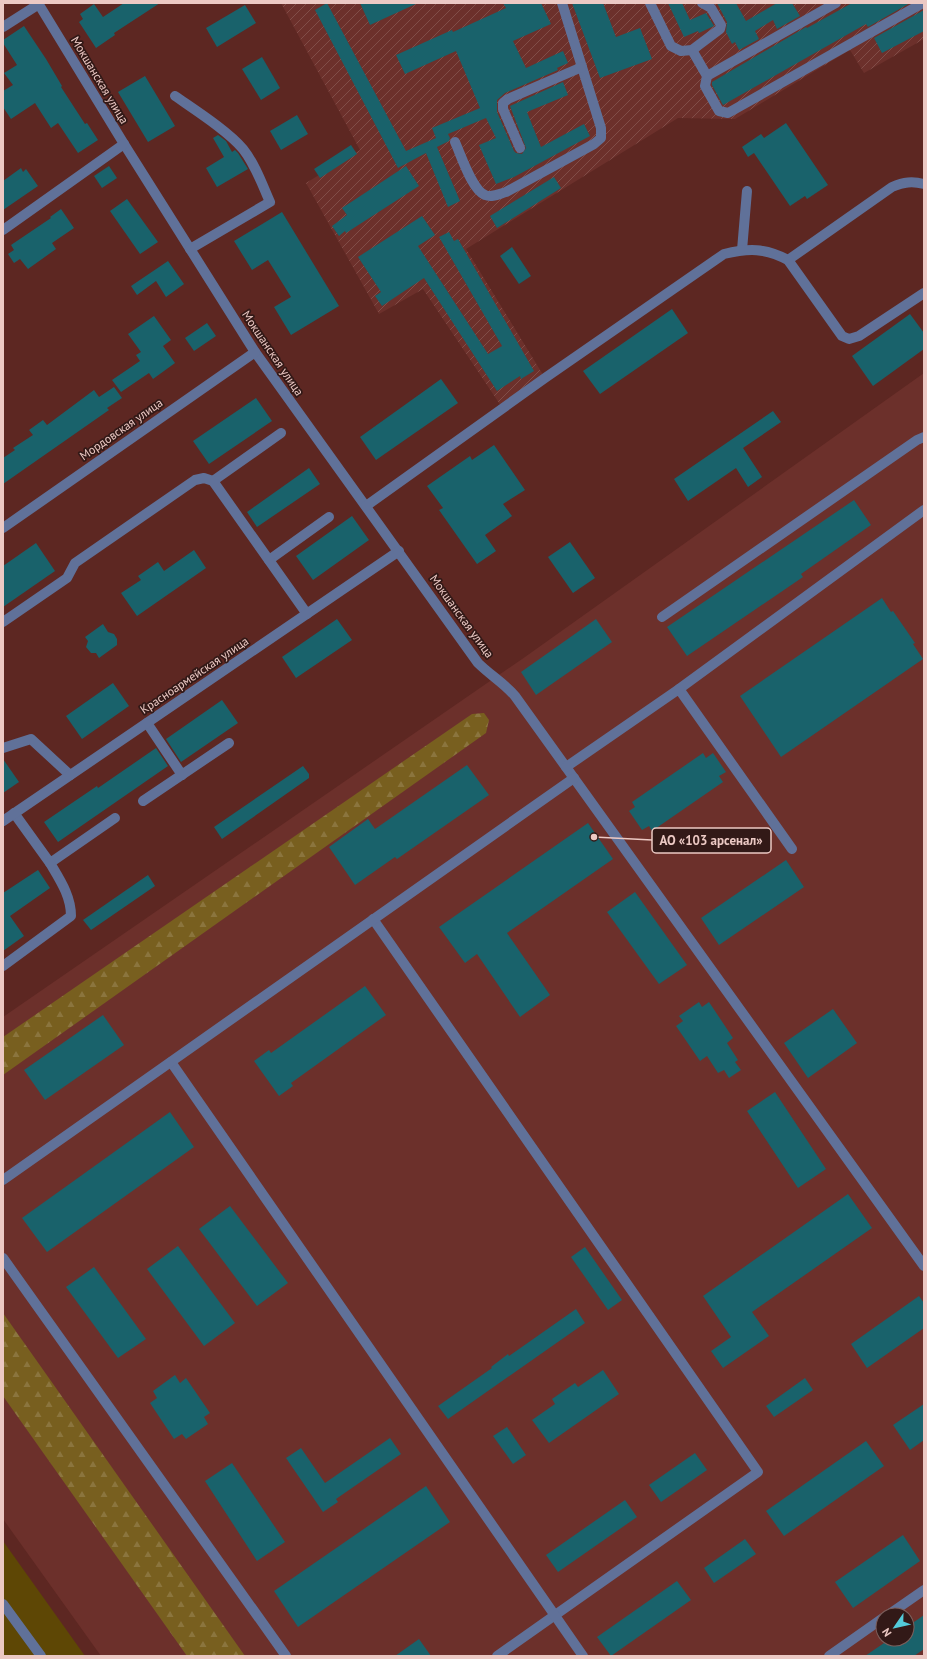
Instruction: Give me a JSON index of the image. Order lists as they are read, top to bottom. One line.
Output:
{"streets":{"street":["Мокшанская улица","Мордовская улица","Красноармейская улица"]},"crossings":[["Мокшанская улица","Мордовская улица"],["Мокшанская улица","Красноармейская улица"]],"places":["АО «103 арсенал»"],"north":"bottom left"}
